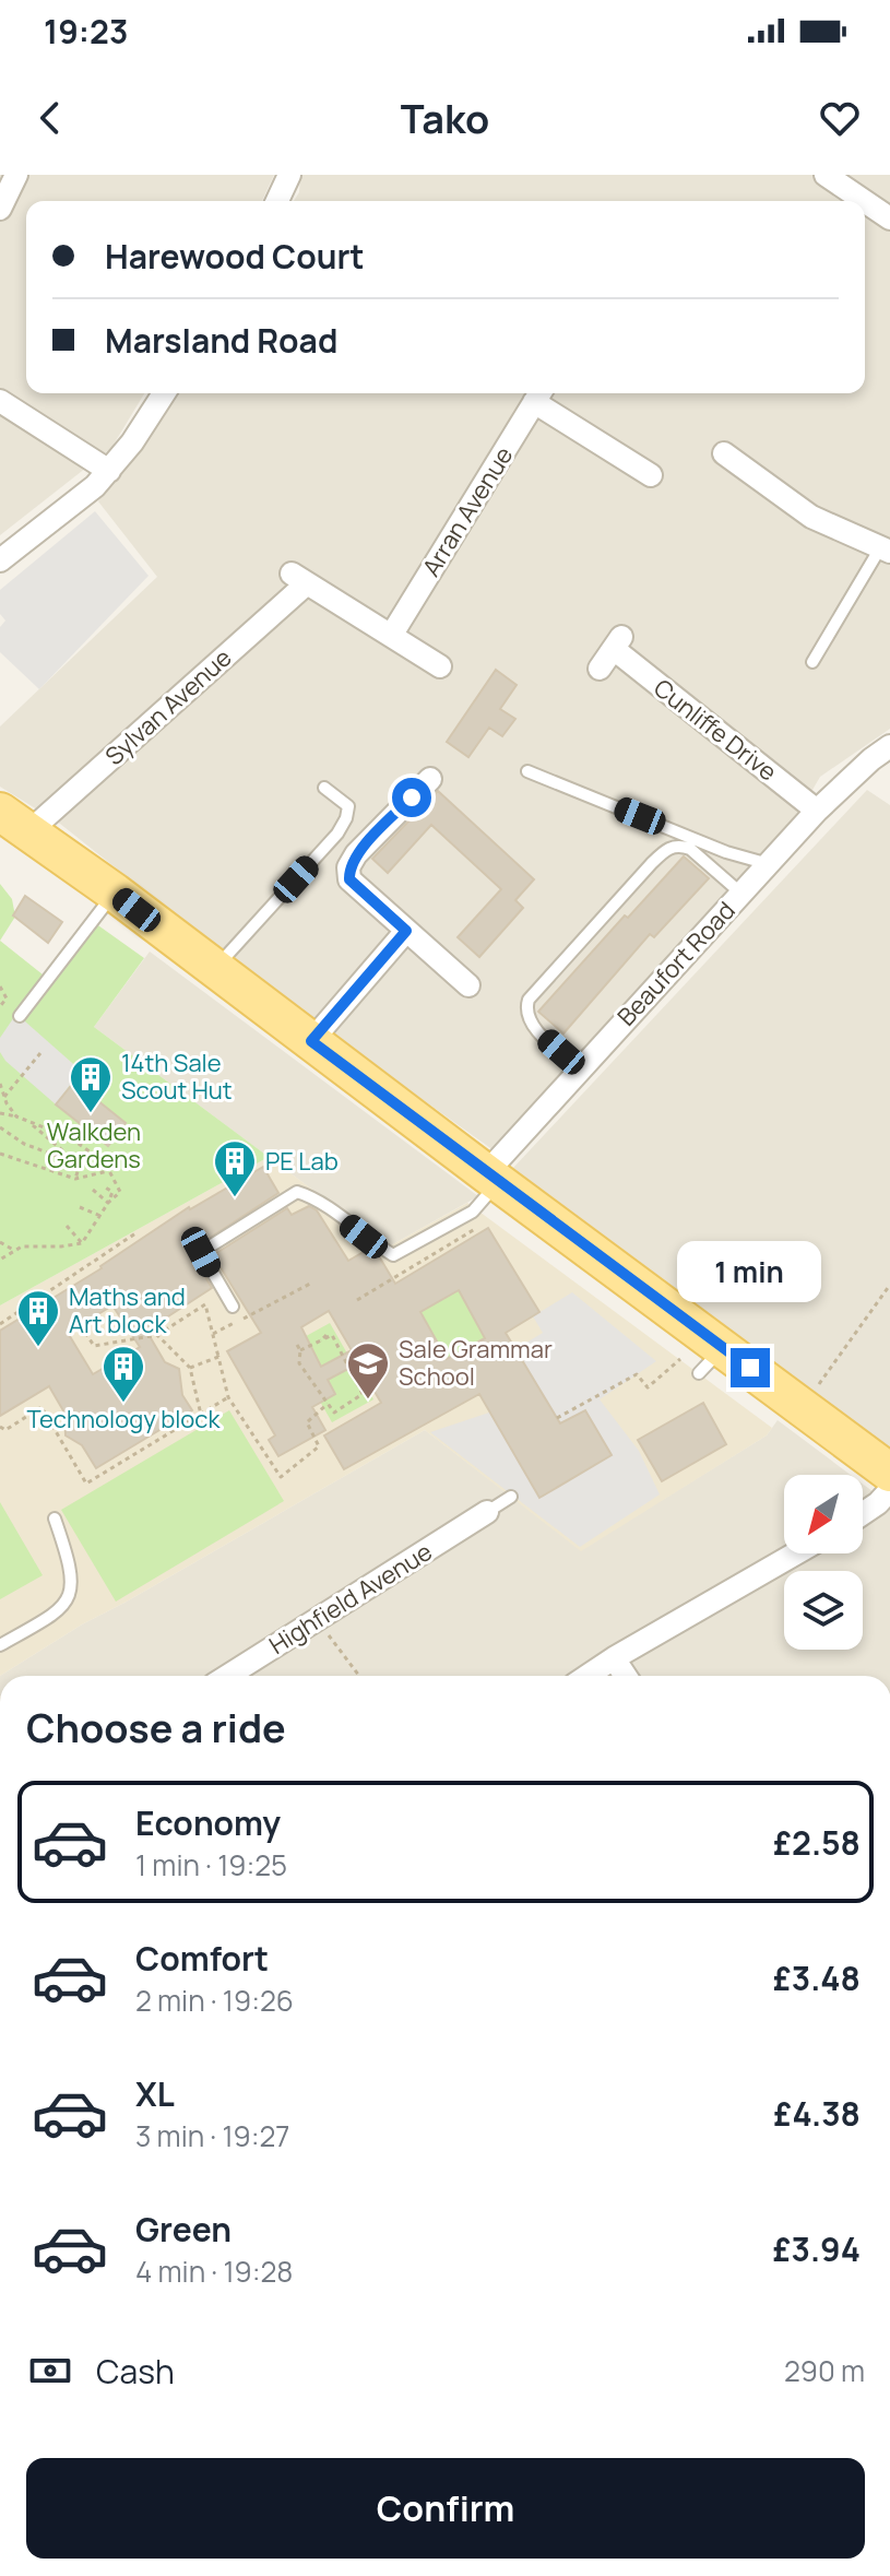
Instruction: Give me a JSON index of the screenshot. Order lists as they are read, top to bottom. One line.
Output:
{"streets":{"street":["Arran Avenue","Sylvan Avenue","Cunliffe Drive","Beaufort Road","Highfield Avenue"]},"crossings":[["Arran Avenue","Sylvan Avenue"],["Cunliffe Drive","Beaufort Road"]],"parks":["Walkden Gardens"],"places":{"building":["14th Sale Scout Hut","PE Lab","Maths and Art block","Technology block"],"school or university":["Sale Grammar School"]},"north":"bottom left","page":{"status":"19:23","header":"Tako","banner":["Harewood Court","Marsland Road"],"bubble":"1 min","heading":"Choose a ride","list":[{"name":"Economy","note":"1 min · 19:25","value":"£2.58"},{"name":"Comfort","note":"2 min · 19:26","value":"£3.48"},{"name":"XL","note":"3 min · 19:27","value":"£4.38"},{"name":"Green","note":"4 min · 19:28","value":"£3.94"}],"pay":["Cash","290 m"],"buttons":"Confirm"}}
